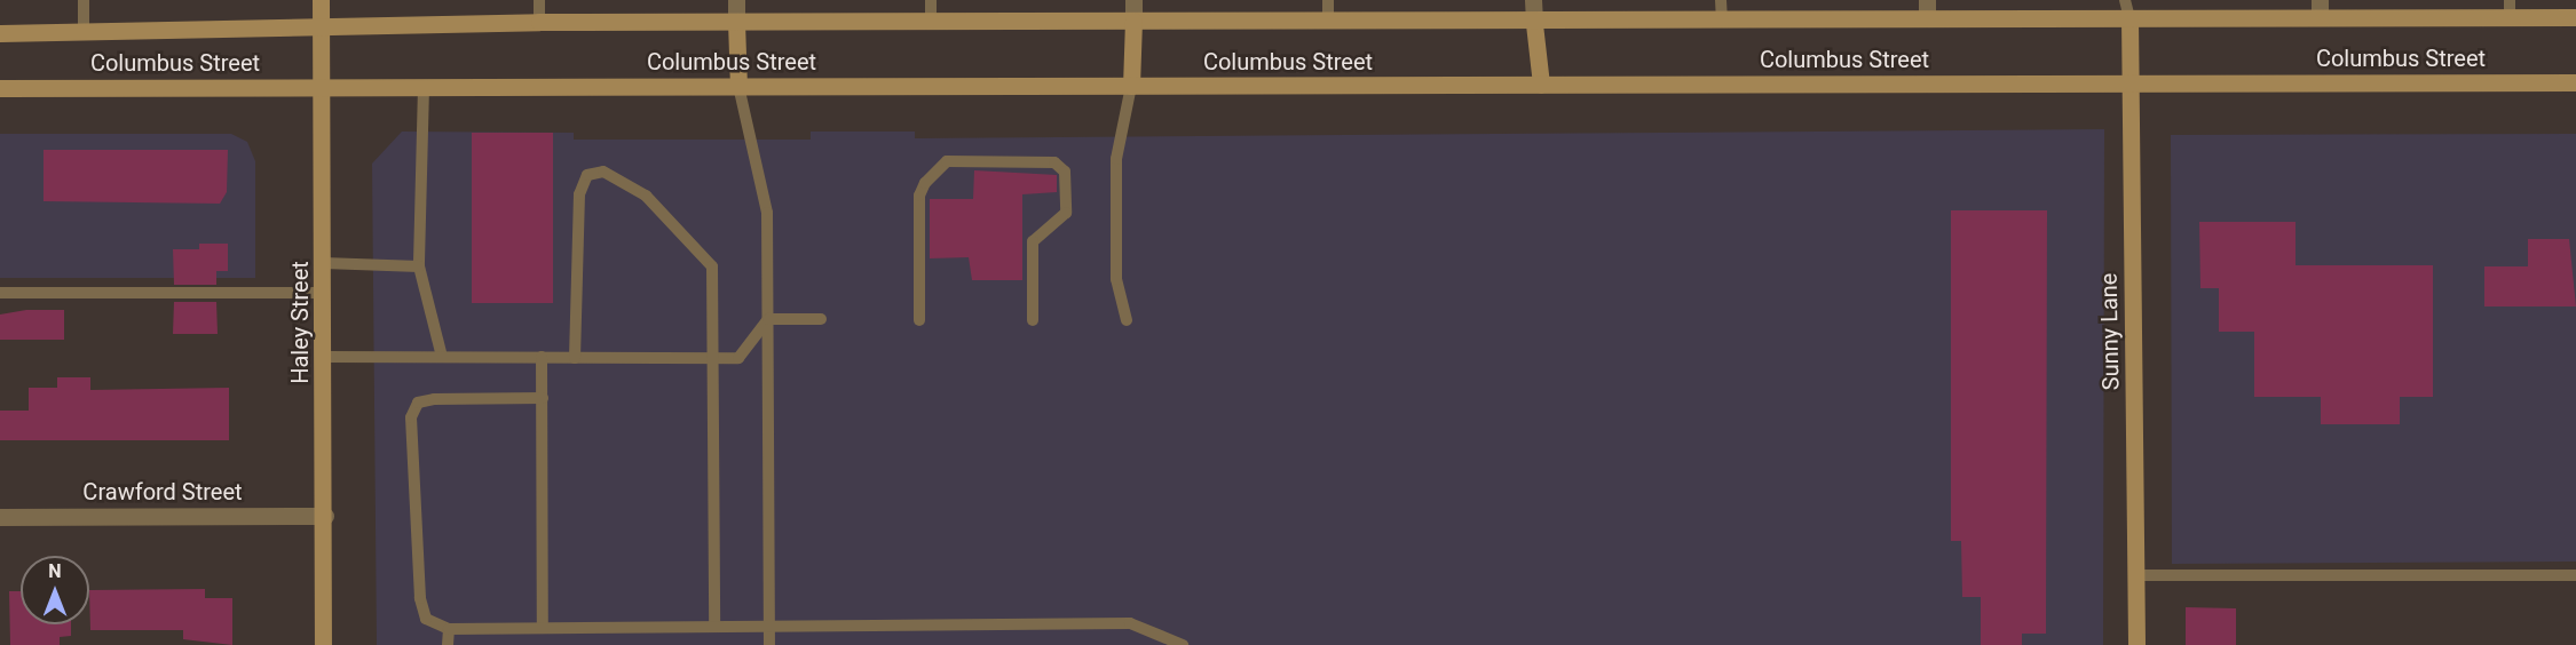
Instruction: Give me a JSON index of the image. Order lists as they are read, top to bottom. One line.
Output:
{"streets":{"main road":["Columbus Street","Haley Street","Sunny Lane"],"street":["Crawford Street"]},"crossings":[["Columbus Street","Haley Street"],["Columbus Street","Sunny Lane"],["Haley Street","Crawford Street"]],"north":"top"}
